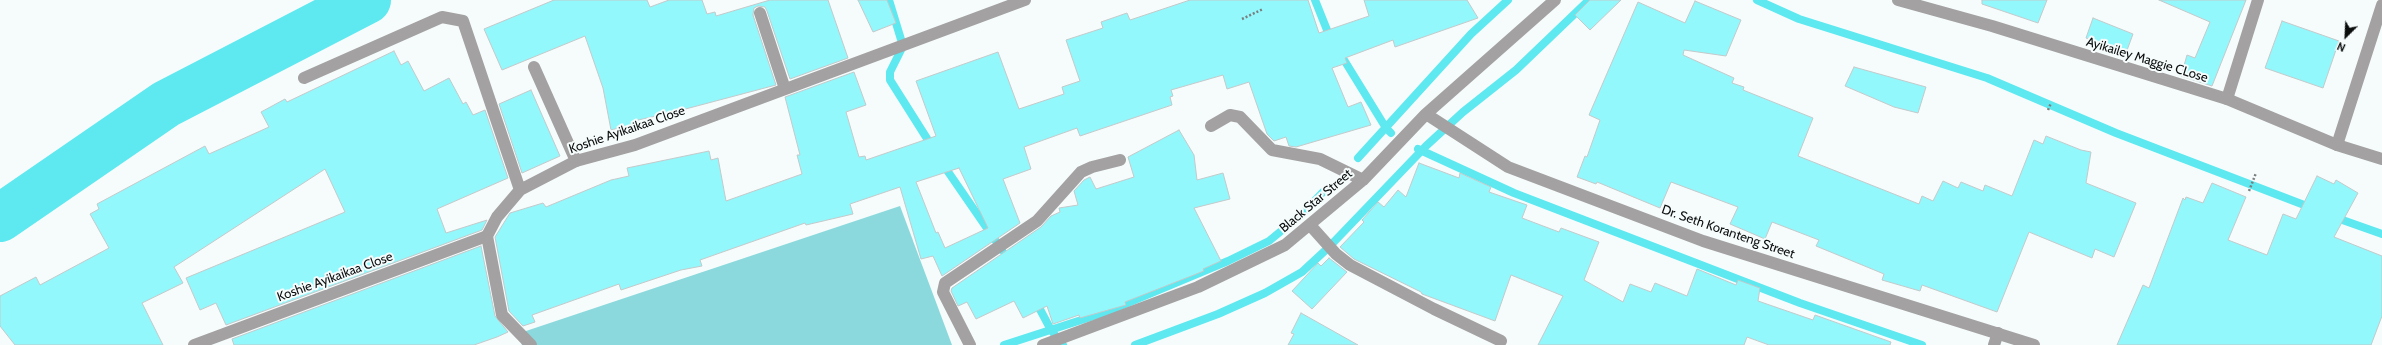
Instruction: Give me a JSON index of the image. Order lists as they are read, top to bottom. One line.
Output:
{"streets":{"street":["Ayikailey Maggie CLose","Koshie Ayikaikaa Close","Black Star Street","Dr. Seth Koranteng Street"]},"crossings":[["Black Star Street","Dr. Seth Koranteng Street"]],"north":"bottom left"}
